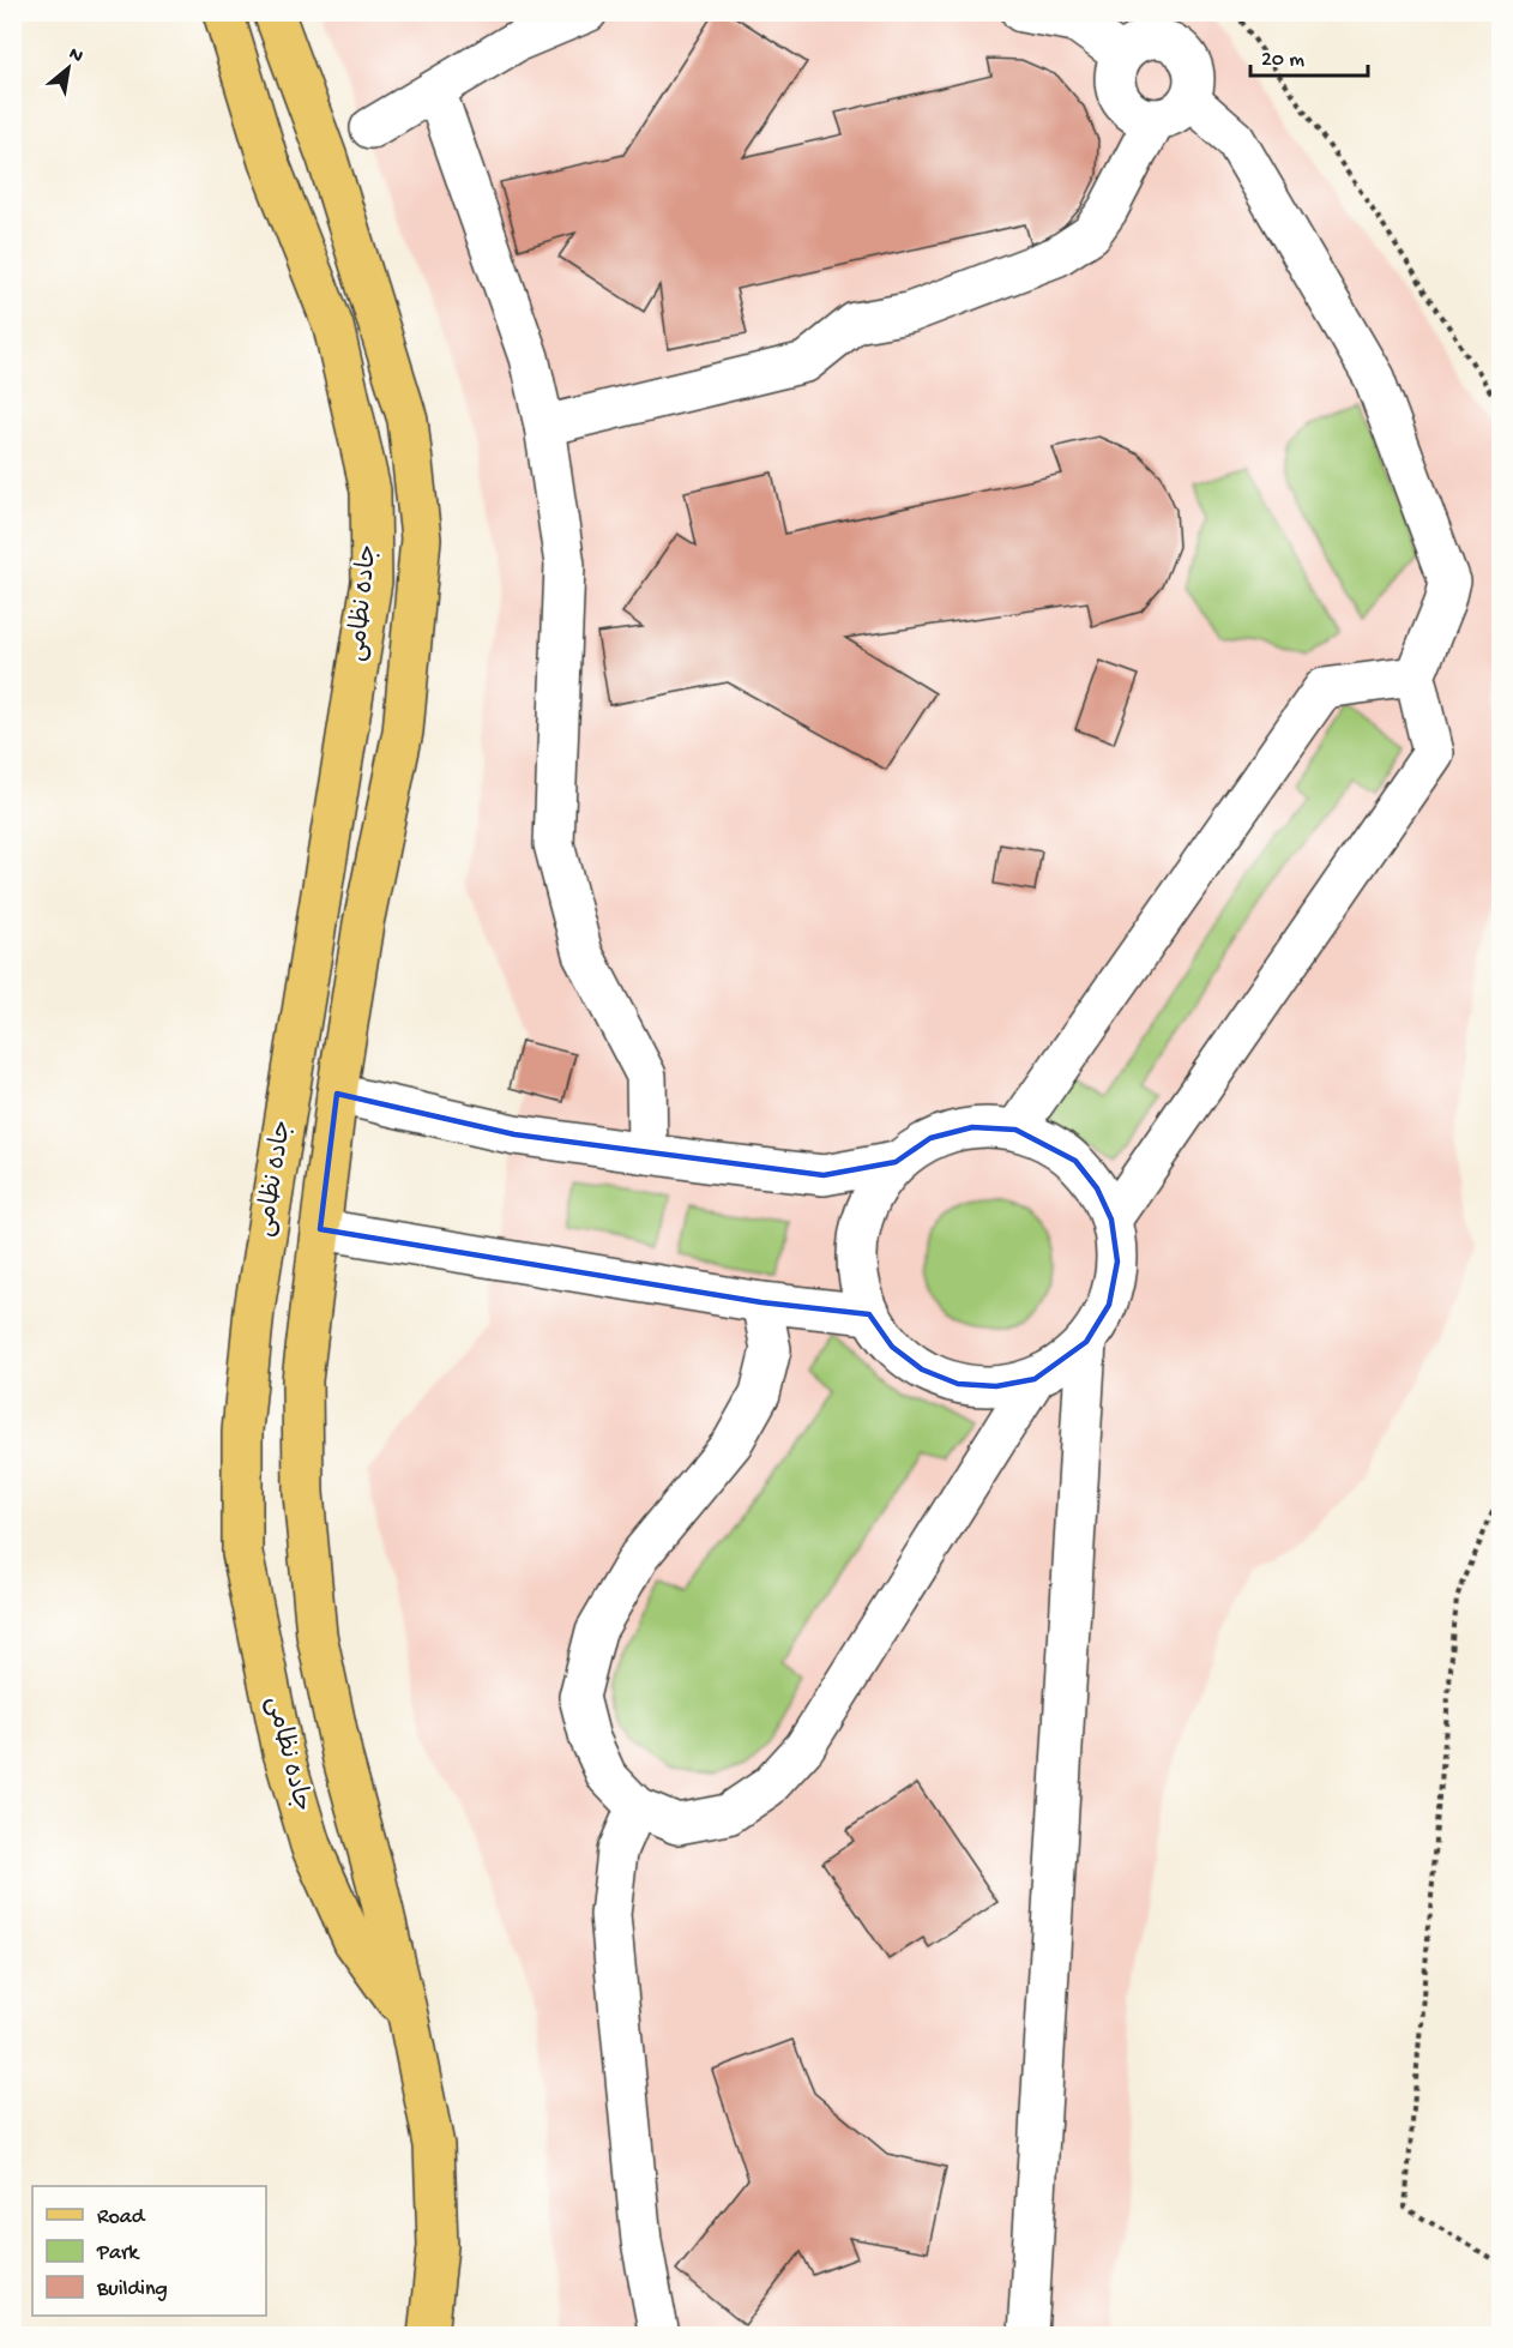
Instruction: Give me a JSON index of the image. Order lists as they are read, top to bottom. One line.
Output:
{"streets":{"main road":["جاده نظامی"]},"legend":["Road","Park","Building"],"scale_bar":"20 m","north":"top right"}
